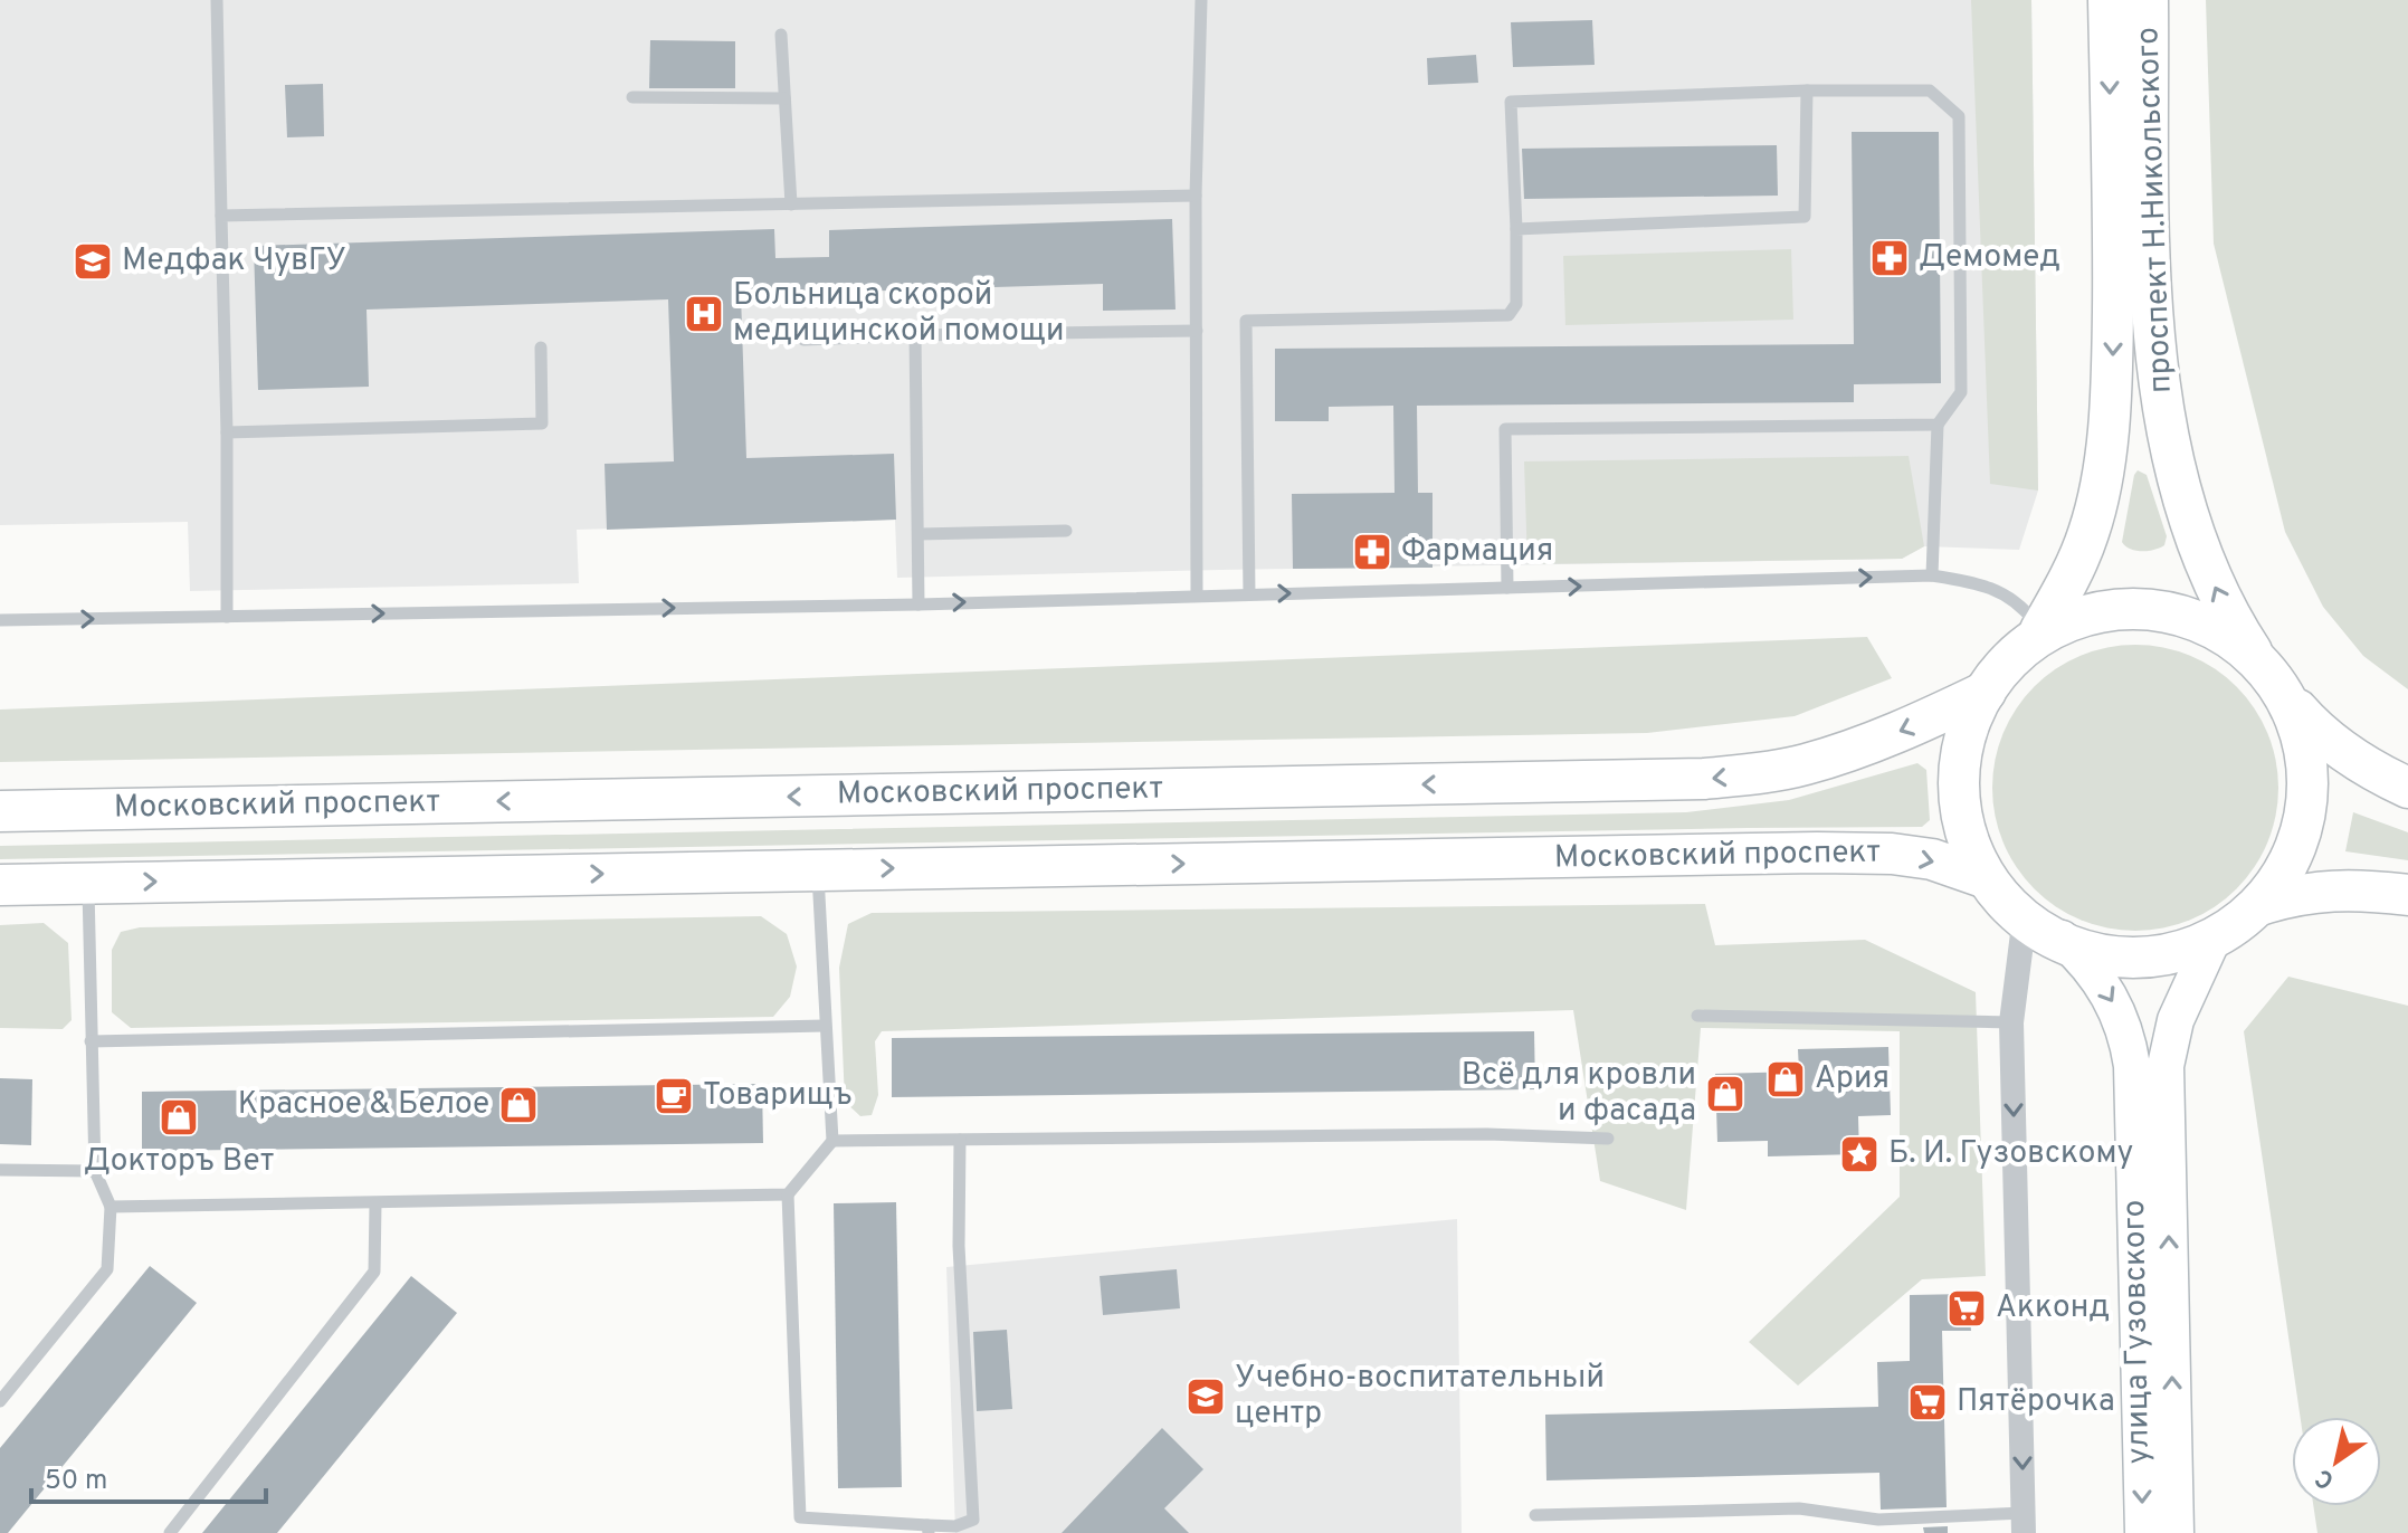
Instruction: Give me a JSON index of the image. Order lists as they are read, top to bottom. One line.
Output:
{"streets":{"main road":["проспект Н.Никольского","Московский проспект","улица Гузовского"]},"places":{"pharmacy":["Демомед","Фармация"],"school or university":["Медфак ЧувГУ","Учебно-воспитательный центр"],"hospital":["Больница скорой медицинской помощи"],"shop":["Ария","Всё для кровли и фасада","Красное & Белое","Докторъ Вет"],"cafe":["Товарищъ"],"place":["Б. И. Гузовскому"],"supermarket":["Акконд","Пятёрочка"]},"scale_bar":"50 m","north":"bottom left"}
